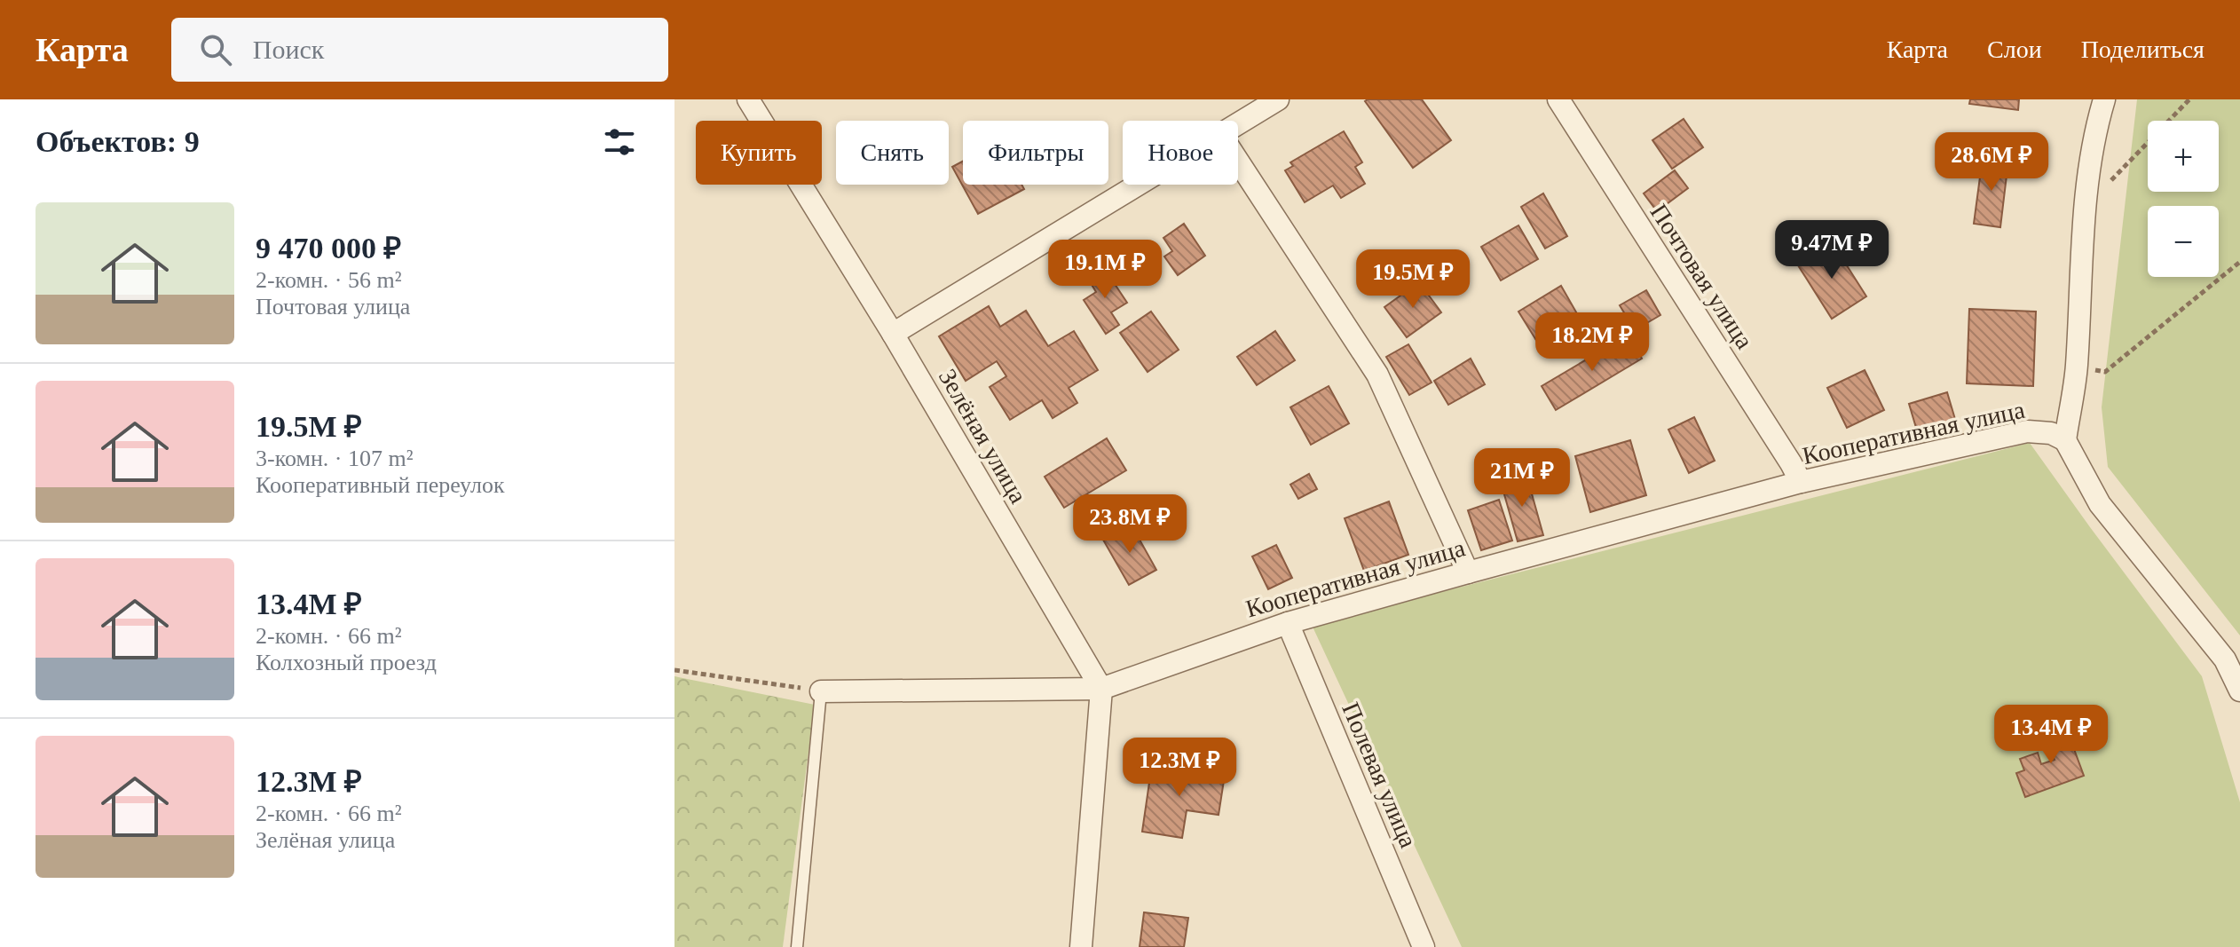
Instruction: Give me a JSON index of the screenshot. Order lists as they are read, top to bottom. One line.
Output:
{"streets":{"street":["Почтовая улица","Кооперативная улица","Зелёная улица","Полевая улица"]},"crossings":[["Почтовая улица","Кооперативная улица"],["Кооперативная улица","Зелёная улица"],["Кооперативная улица","Полевая улица"]],"page":{"header":"Карта","search":"Поиск","nav":["Карта","Слои","Поделиться"],"heading":"Объектов: 9","map_buttons":["+","−"],"chip":["Купить","Снять","Фильтры","Новое"],"price":["28.6M ₽","9.47M ₽","19.1M ₽","19.5M ₽","18.2M ₽","21M ₽","23.8M ₽","13.4M ₽","12.3M ₽"],"list":[{"name":"9 470 000 ₽","note":"2-комн. · 56 m² · Почтовая улица"},{"name":"19.5M ₽","note":"3-комн. · 107 m² · Кооперативный переулок"},{"name":"13.4M ₽","note":"2-комн. · 66 m² · Колхозный проезд"},{"name":"12.3M ₽","note":"2-комн. · 66 m² · Зелёная улица"}]}}
